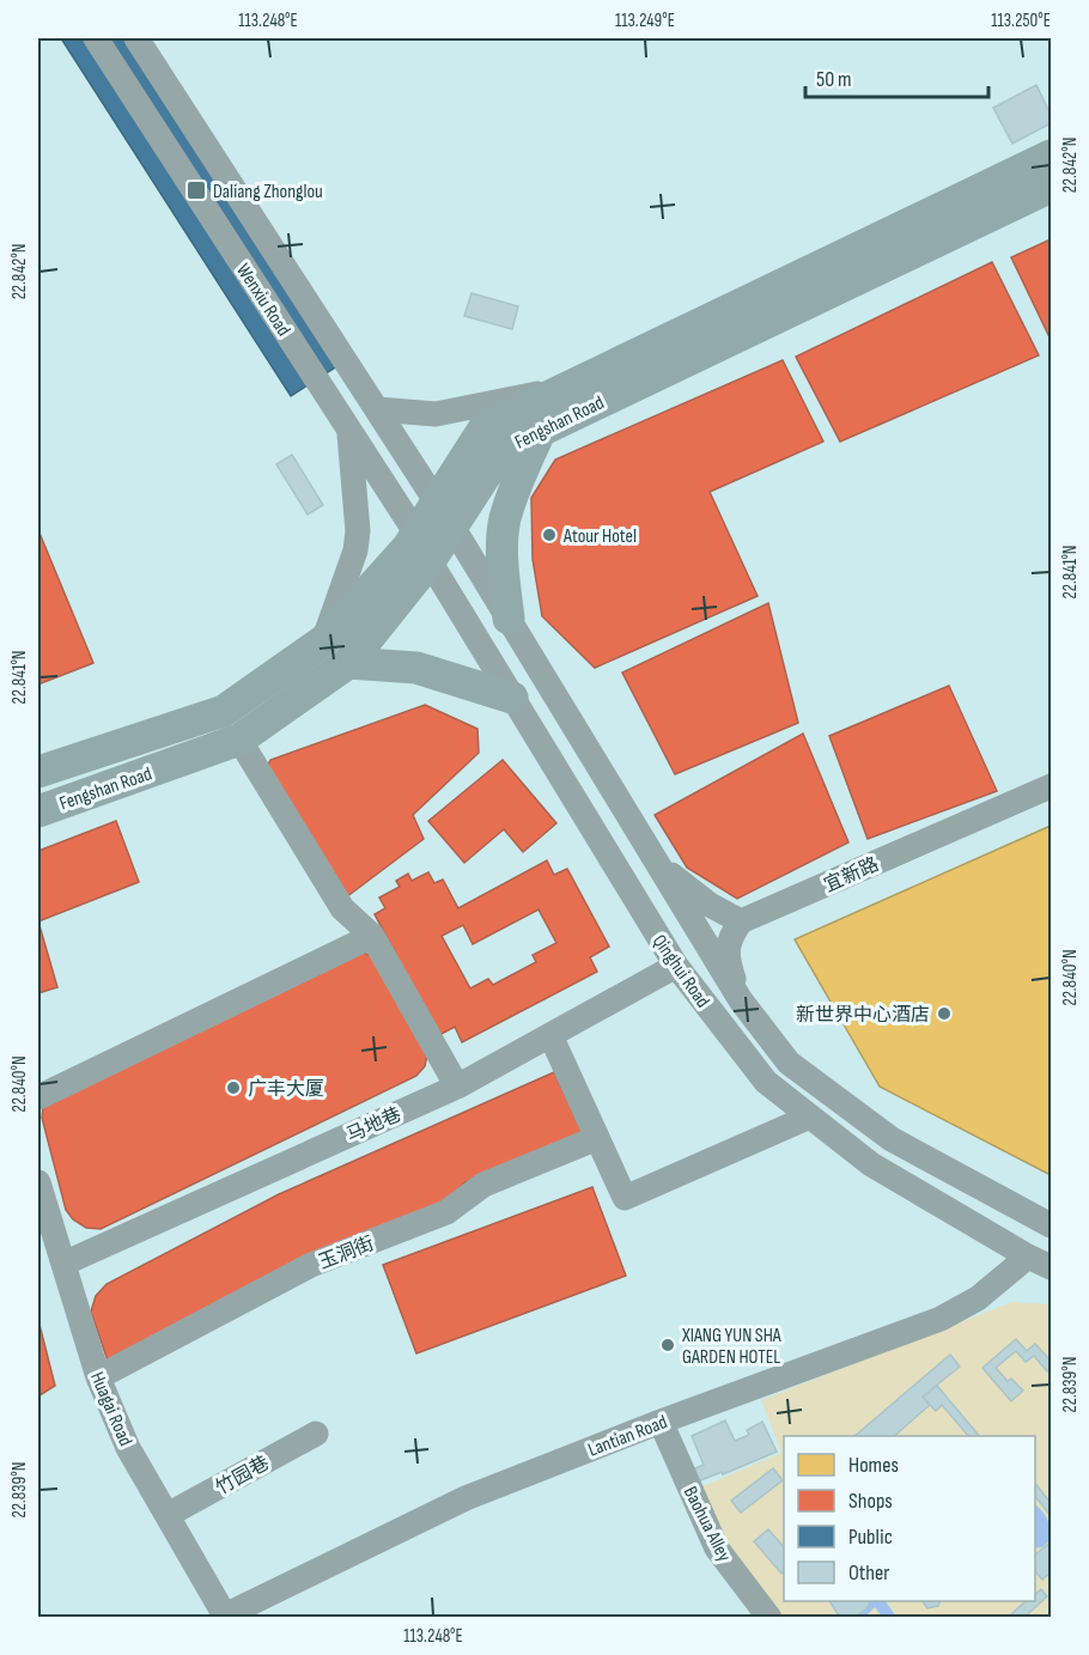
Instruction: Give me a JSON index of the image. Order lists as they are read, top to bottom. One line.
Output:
{"streets":{"main road":["Fengshan Road"],"street":["Wenxiu Road","宜新路","Qinghui Road","马地巷","玉洞街","Huagai Road","Lantian Road","竹园巷","Baohua Alley"]},"crossings":[["Wenxiu Road","Fengshan Road"],["Wenxiu Road","Qinghui Road"],["Fengshan Road","Qinghui Road"],["Qinghui Road","马地巷"],["Qinghui Road","Lantian Road"],["马地巷","Huagai Road"],["玉洞街","Huagai Road"],["Huagai Road","Lantian Road"],["Huagai Road","竹园巷"],["Lantian Road","Baohua Alley"]],"places":{"transit":["Daliang Zhonglou"],"other":["Atour Hotel","新世界中心酒店","广丰大厦","XIANG YUN SHA GARDEN HOTEL"]},"legend":["Homes","Shops","Public","Other"],"scale_bar":"50 m","coordinates":["113.248°E","113.249°E","113.250°E","22.842°N","22.841°N","22.840°N","22.839°N"]}
